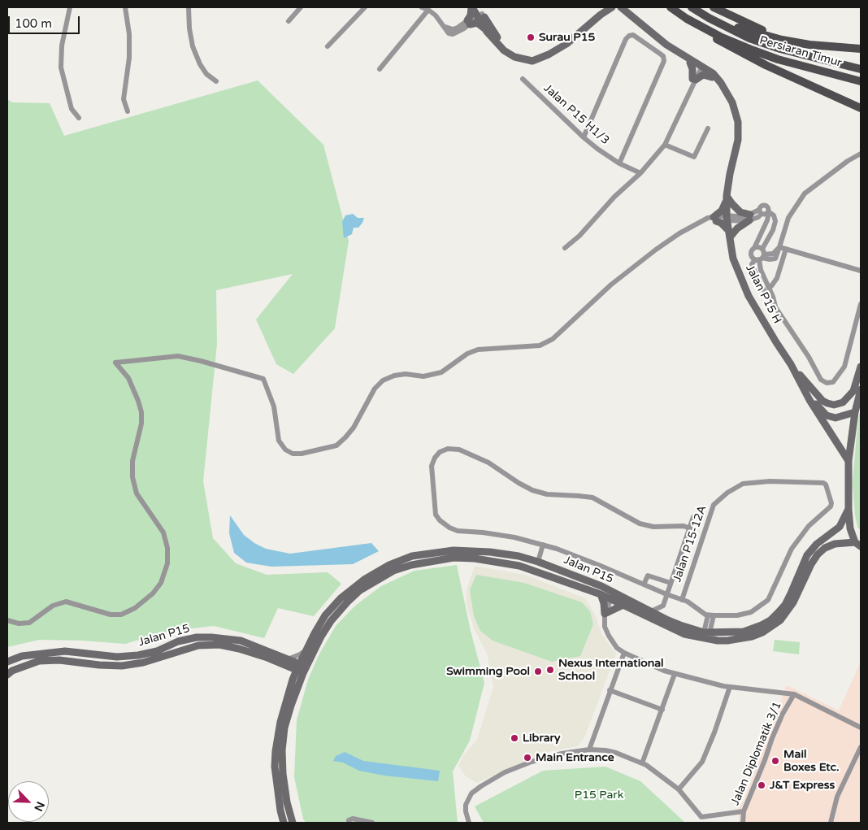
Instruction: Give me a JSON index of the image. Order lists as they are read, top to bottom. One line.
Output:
{"streets":{"main road":["Persiaran Timur"],"street":["Jalan P15 H1/3","Jalan P15 H","Jalan P15-12A","Jalan P15","Jalan Diplomatik 3/1"]},"parks":["P15 Park"],"places":["Surau P15","Nexus International School","Swimming Pool","Library","Main Entrance","Mail Boxes Etc.","J&T Express"],"scale_bar":"100 m","north":"bottom right"}
